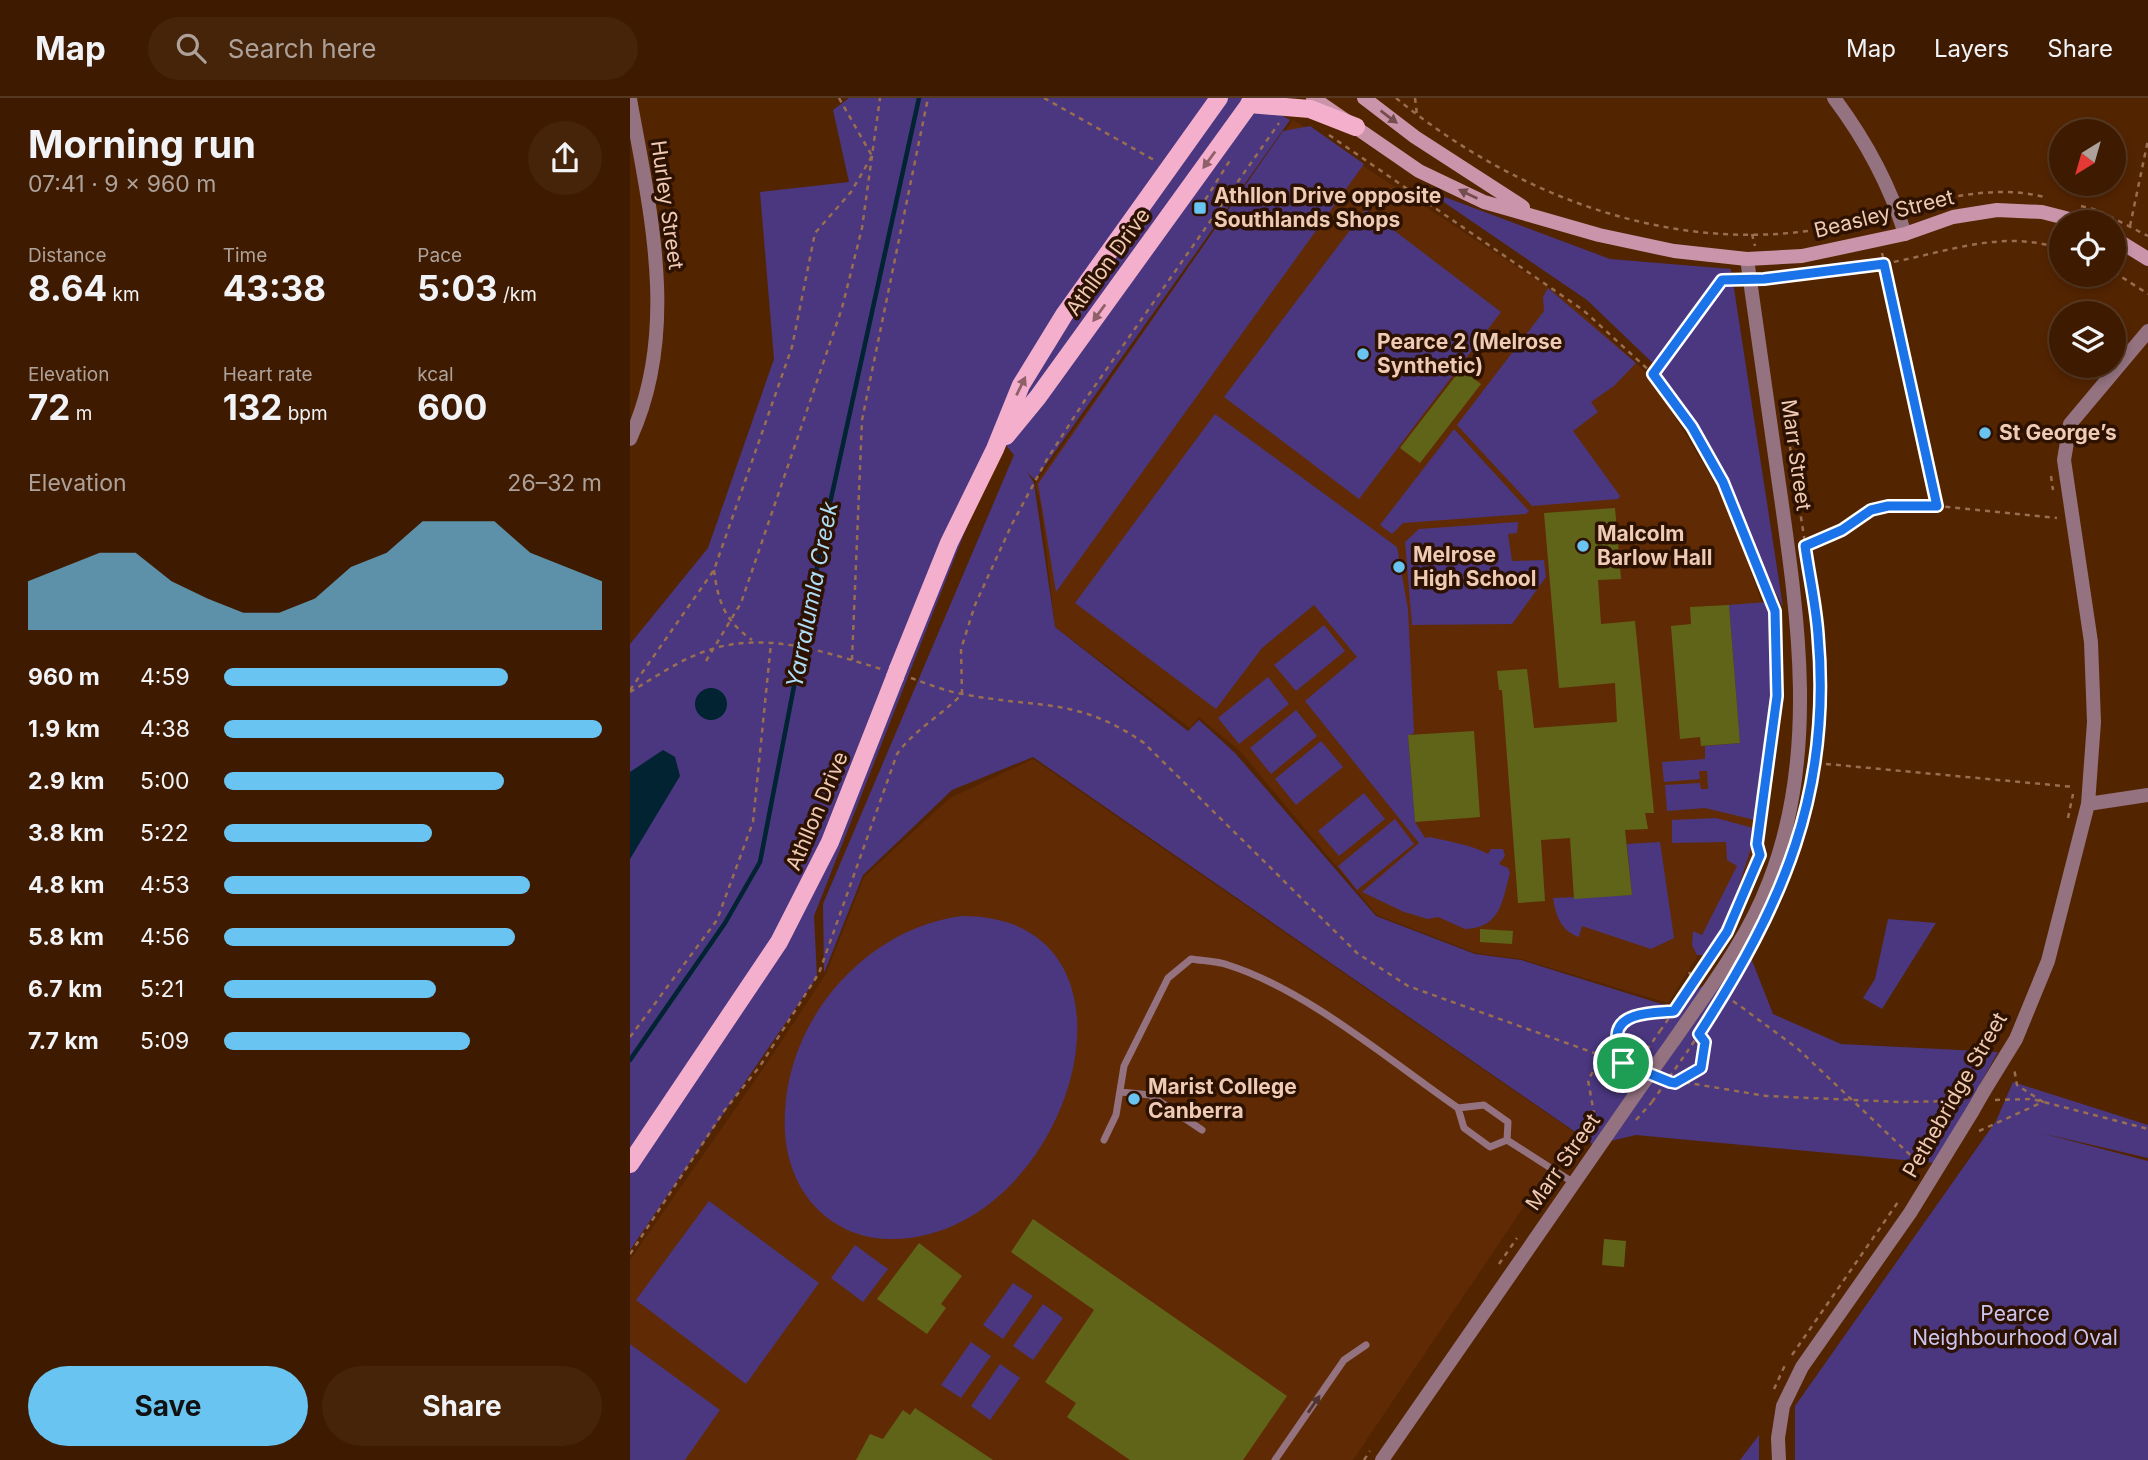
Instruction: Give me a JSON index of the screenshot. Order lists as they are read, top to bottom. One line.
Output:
{"streets":{"main road":["Beasley Street","Athllon Drive"],"street":["Hurley Street","Marr Street","Pethebridge Street"]},"crossings":[["Beasley Street","Marr Street"]],"water":["Yarralumla Creek"],"parks":["Pearce Neighbourhood Oval"],"places":{"transit":["Athllon Drive opposite Southlands Shops"],"other":["Pearce 2 (Melrose Synthetic)","St George’s","Malcolm Barlow Hall","Melrose High School","Marist College Canberra"]},"north":"bottom left","page":{"header":"Map","search":"Search here","nav":["Map","Layers","Share"],"heading":["Morning run","07:41 · 9 × 960 m"],"stats":[["Distance","8.64 km"],["Time","43:38"],["Pace","5:03 /km"],["Elevation","72 m"],["Heart rate","132 bpm"],["kcal","600"]],"chart":["Elevation","26–32 m"],"list":[{"name":"960 m","note":"4:59"},{"name":"1.9 km","note":"4:38"},{"name":"2.9 km","note":"5:00"},{"name":"3.8 km","note":"5:22"},{"name":"4.8 km","note":"4:53"},{"name":"5.8 km","note":"4:56"},{"name":"6.7 km","note":"5:21"},{"name":"7.7 km","note":"5:09"}],"buttons":["Save","Share"]}}
